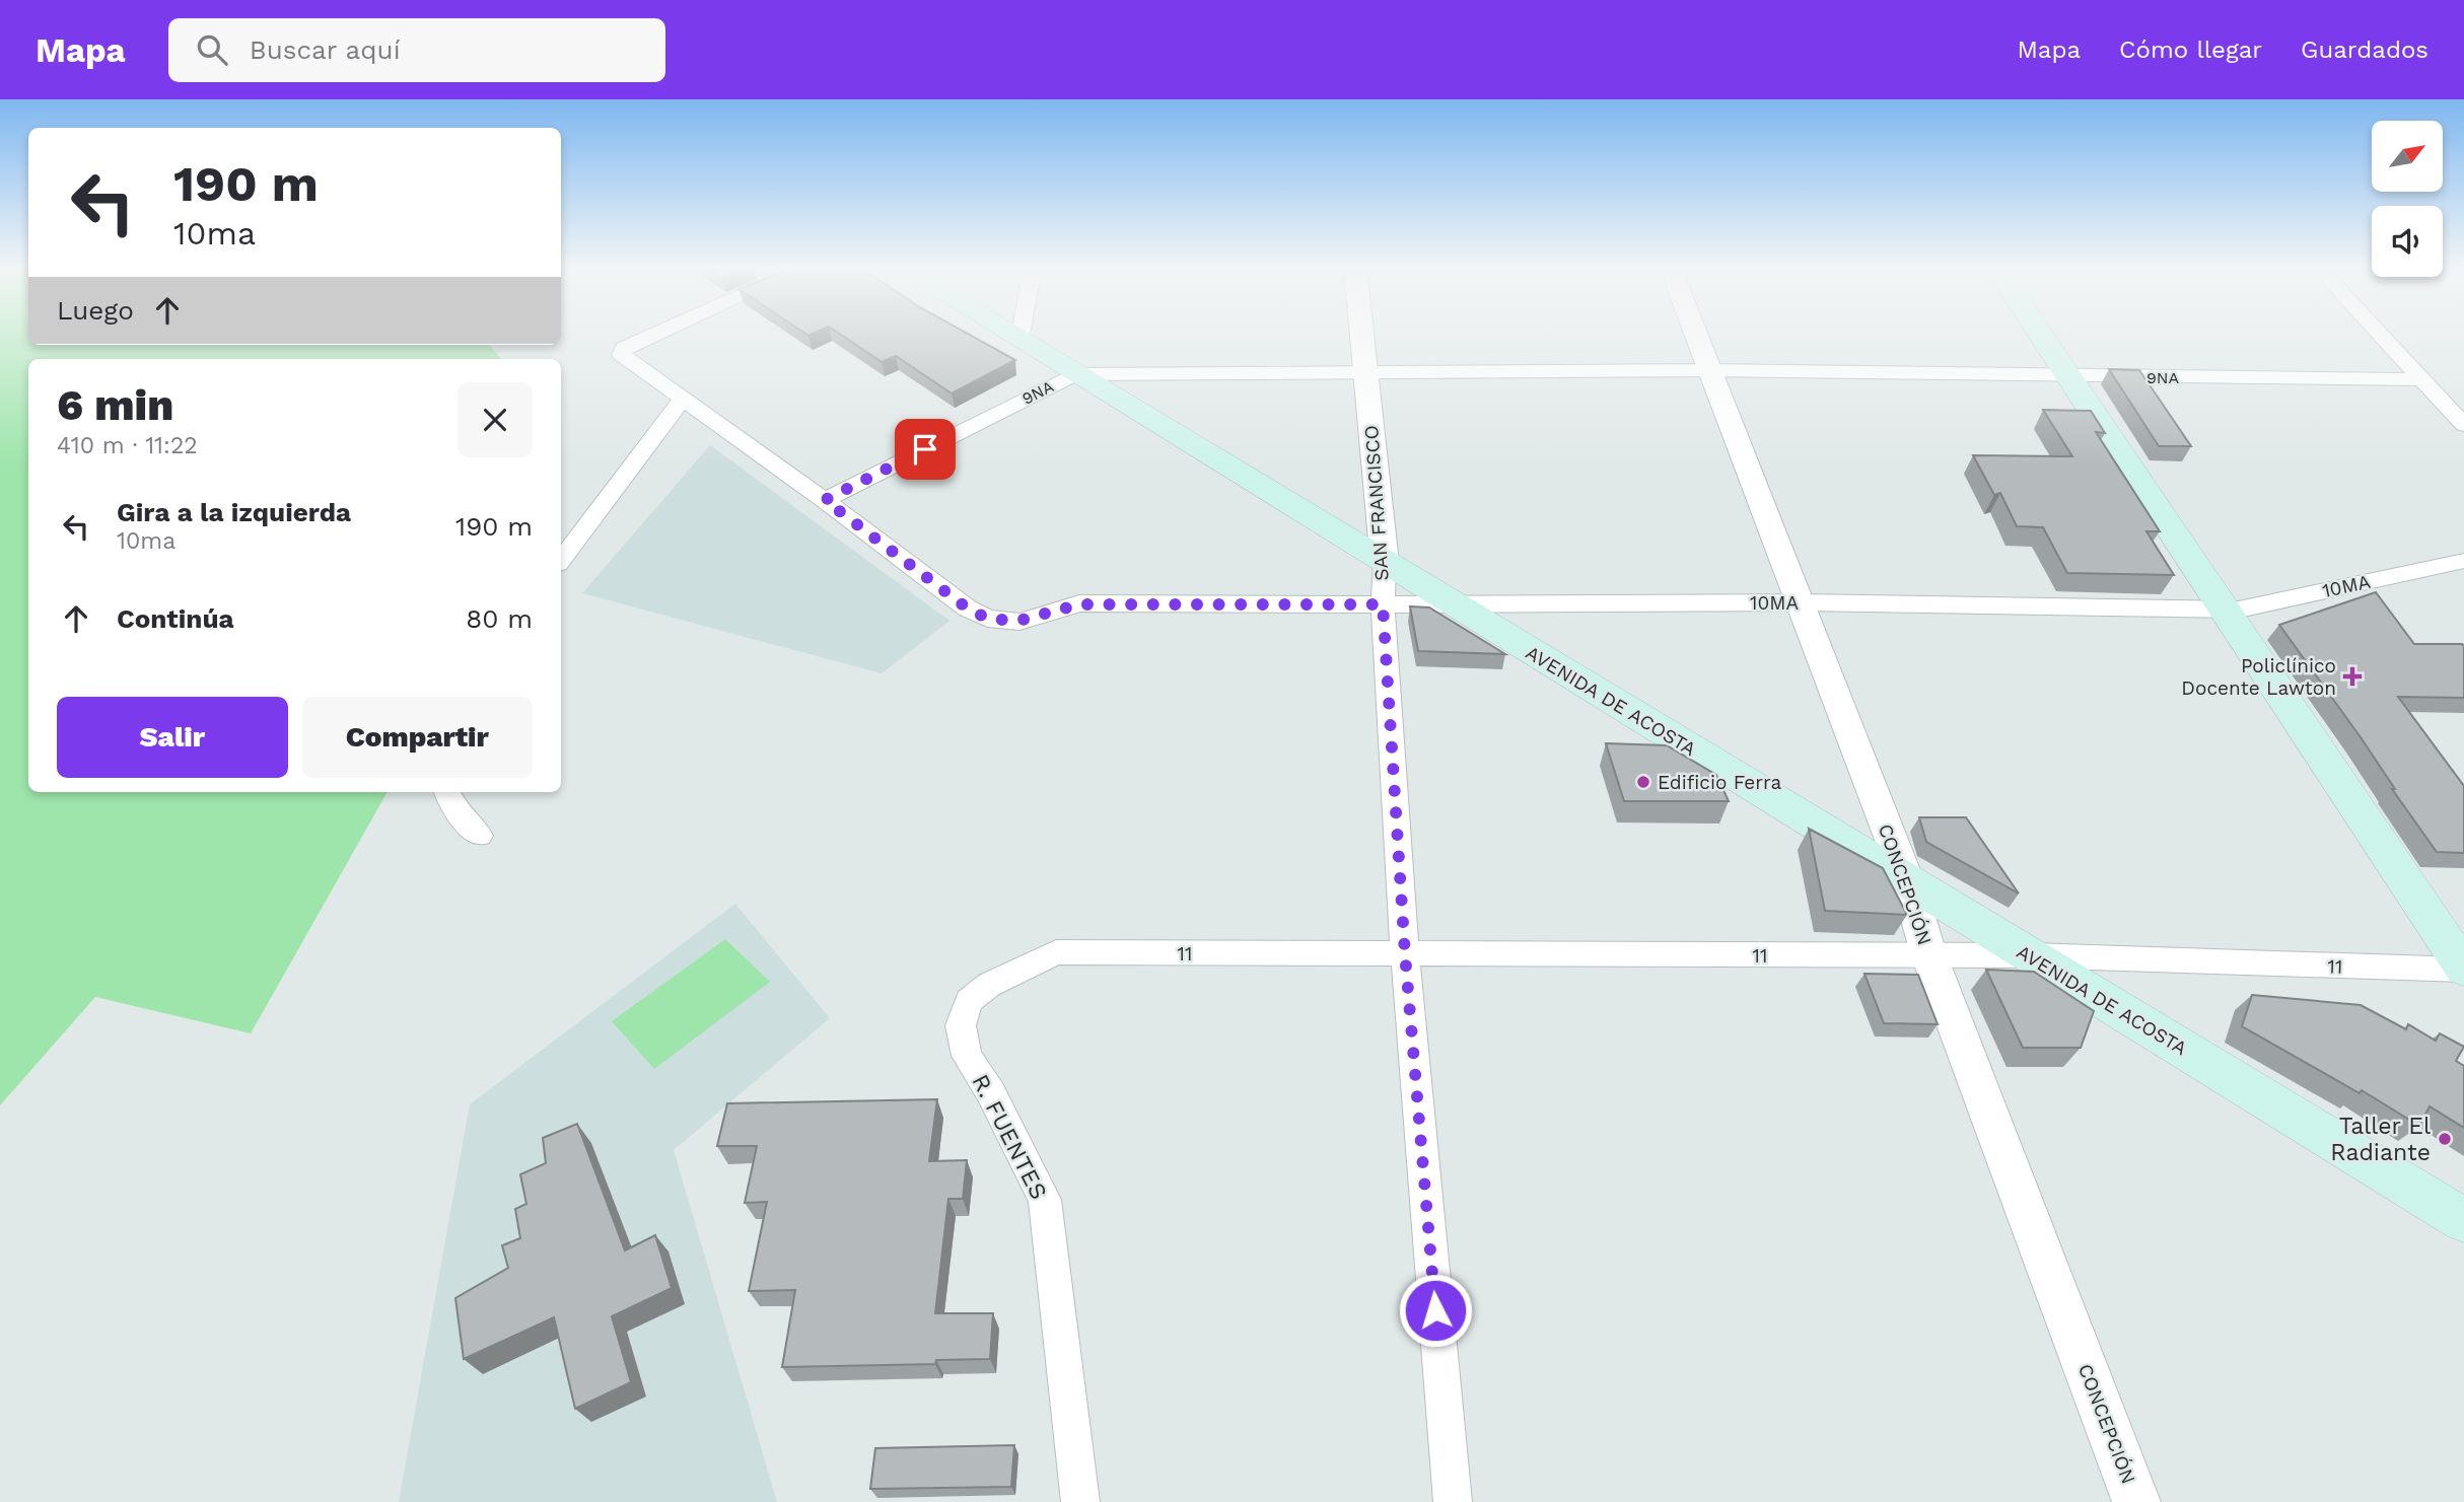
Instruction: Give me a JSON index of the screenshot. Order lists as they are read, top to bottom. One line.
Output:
{"streets":{"main road":["AVENIDA DE ACOSTA"],"street":["9NA","SAN FRANCISCO","10MA","CONCEPCIÓN","11","R. FUENTES"]},"crossings":[["9NA","SAN FRANCISCO"],["9NA","AVENIDA DE ACOSTA"],["9NA","CONCEPCIÓN"],["SAN FRANCISCO","10MA"],["SAN FRANCISCO","AVENIDA DE ACOSTA"],["SAN FRANCISCO","11"],["10MA","AVENIDA DE ACOSTA"],["10MA","CONCEPCIÓN"],["AVENIDA DE ACOSTA","CONCEPCIÓN"],["AVENIDA DE ACOSTA","11"],["CONCEPCIÓN","11"],["11","R. FUENTES"]],"places":{"health":["Policlínico Docente Lawton"],"other":["Edificio Ferra","Taller El Radiante"]},"north":"top right","page":{"header":"Mapa","search":"Buscar aquí","nav":["Mapa","Cómo llegar","Guardados"],"turn":["190 m","10ma"],"then":"Luego","heading":["6 min","410 m · 11:22"],"list":[{"name":"Gira a la izquierda","note":"10ma","value":"190 m"},{"name":"Continúa","value":"80 m"}],"buttons":["Salir","Compartir"]}}
